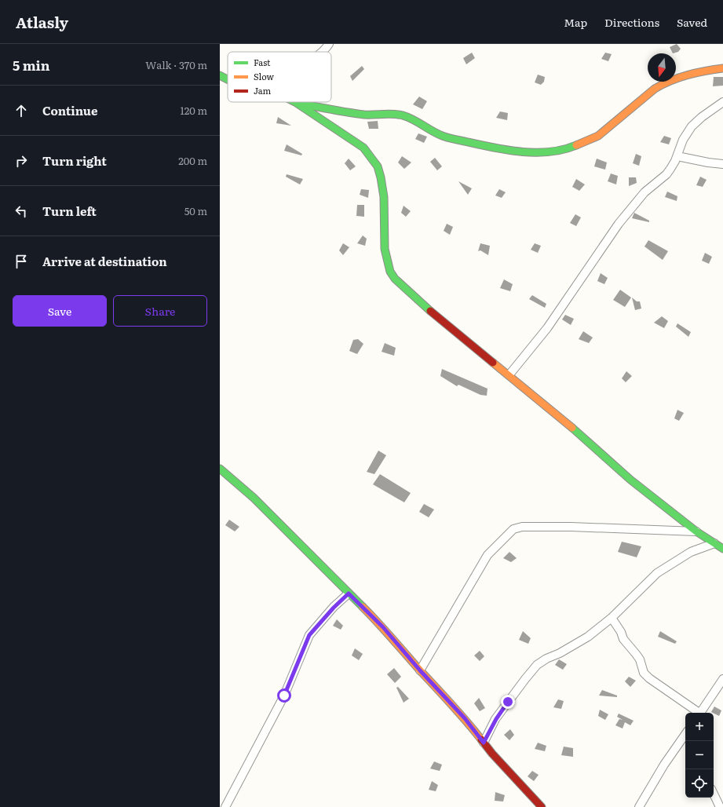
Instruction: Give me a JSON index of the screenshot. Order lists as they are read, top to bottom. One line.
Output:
{"legend":["Fast","Slow","Jam"],"north":"bottom","page":{"header":"Atlasly","nav":["Map","Directions","Saved"],"heading":["5 min","Walk · 370 m"],"list":[["Continue","120 m"],["Turn right","200 m"],["Turn left","50 m"],"Arrive at destination"],"buttons":["Save","Share"],"map_buttons":["+","−"]}}
